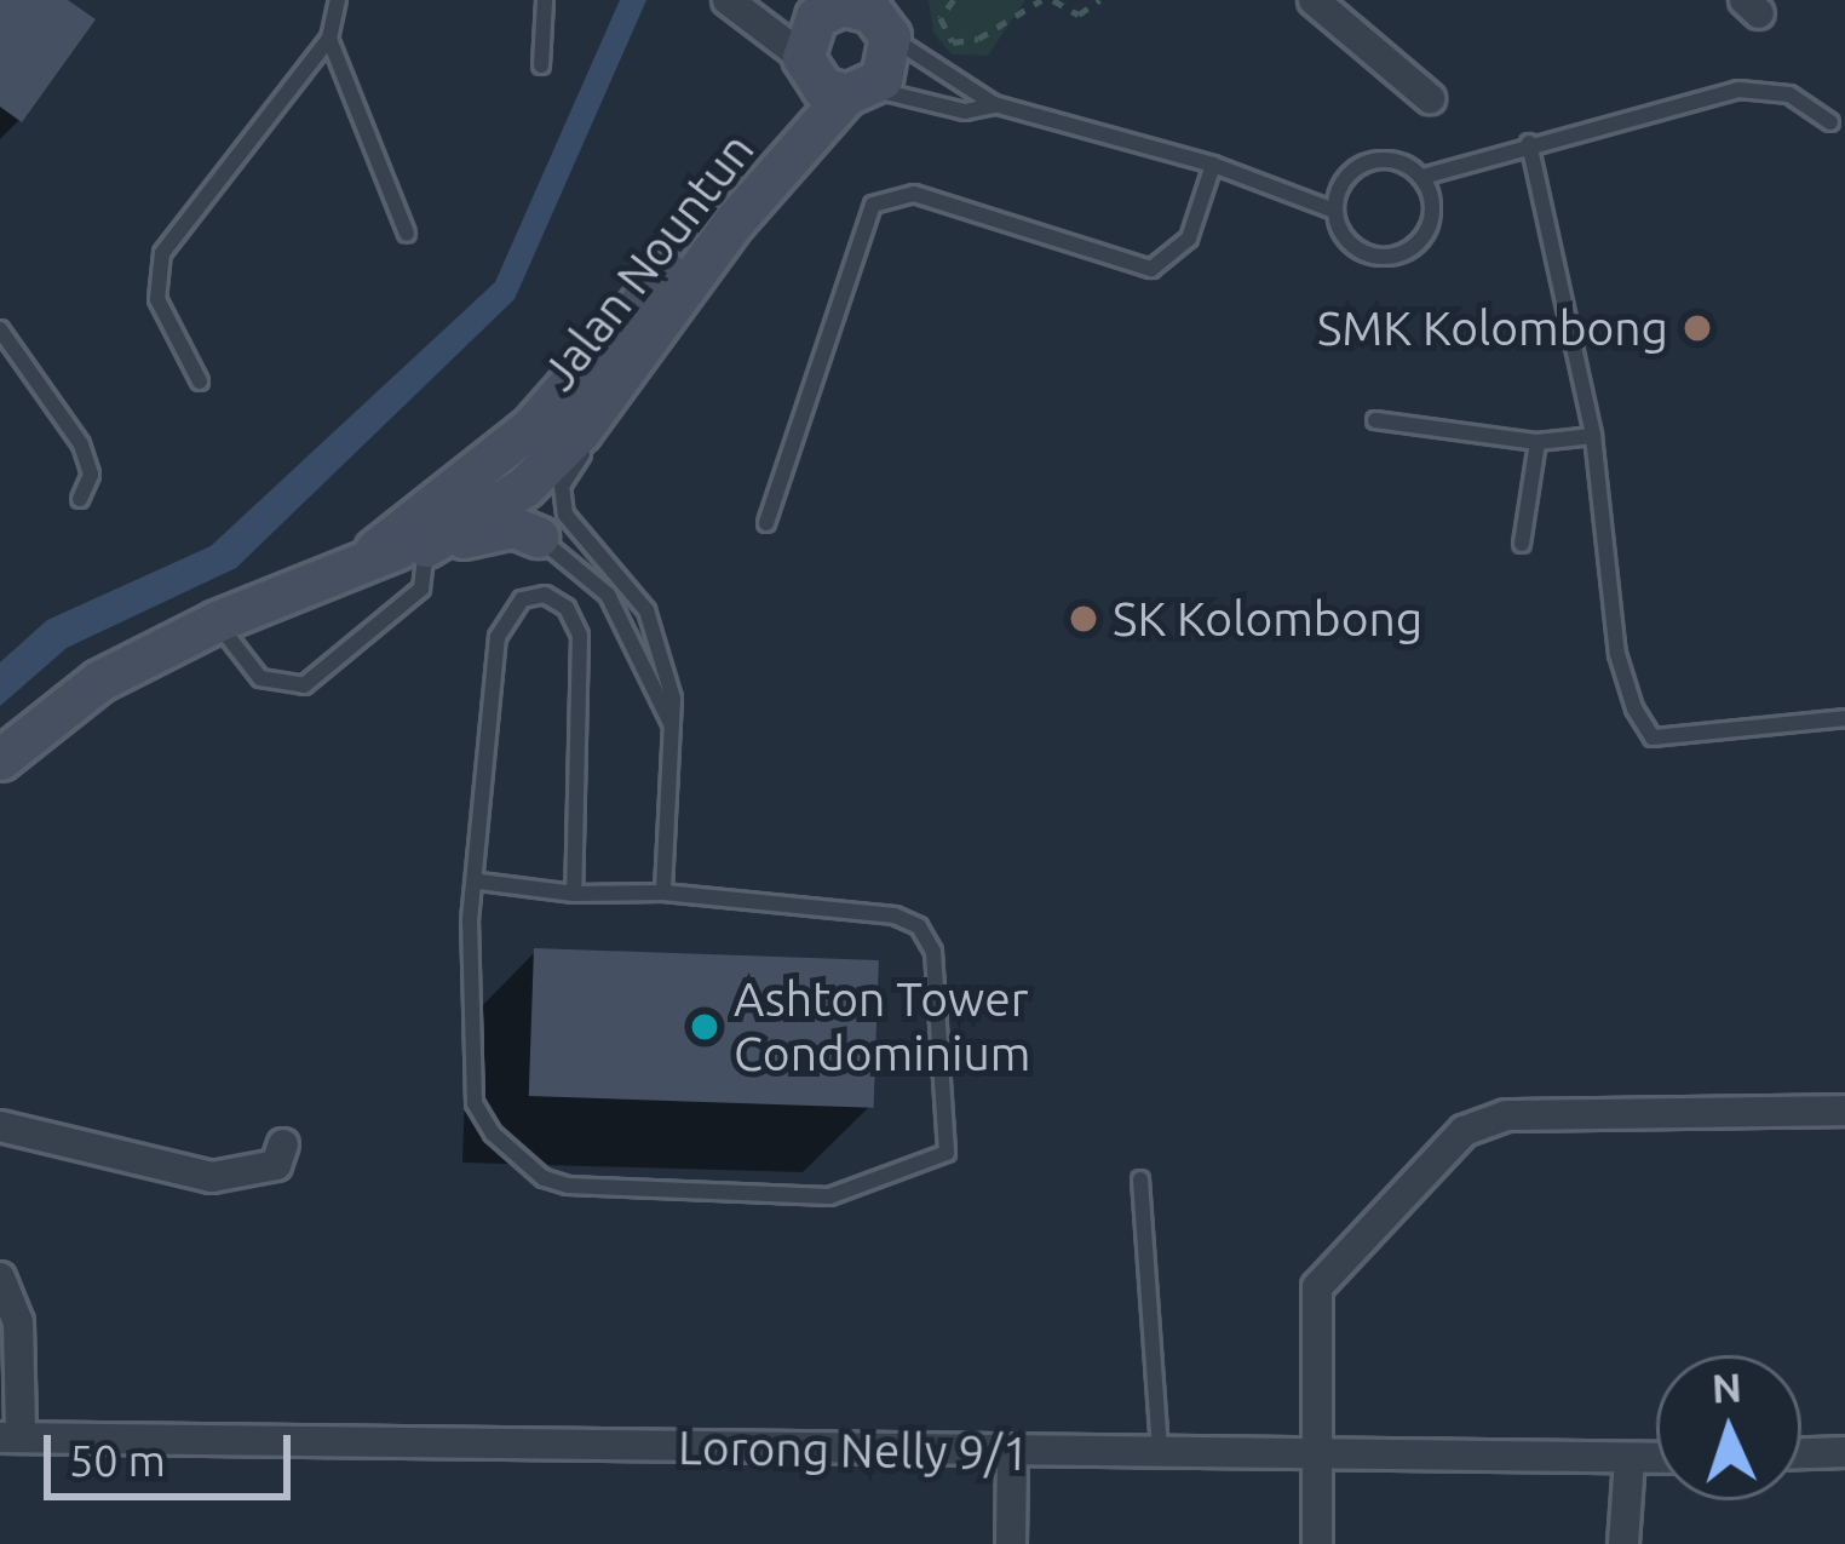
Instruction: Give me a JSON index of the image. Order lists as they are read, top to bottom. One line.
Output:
{"streets":{"street":["Jalan Nountun","Lorong Nelly 9/1"]},"places":["SMK Kolombong","SK Kolombong","Ashton Tower Condominium"],"scale_bar":"50 m","north":"top"}
